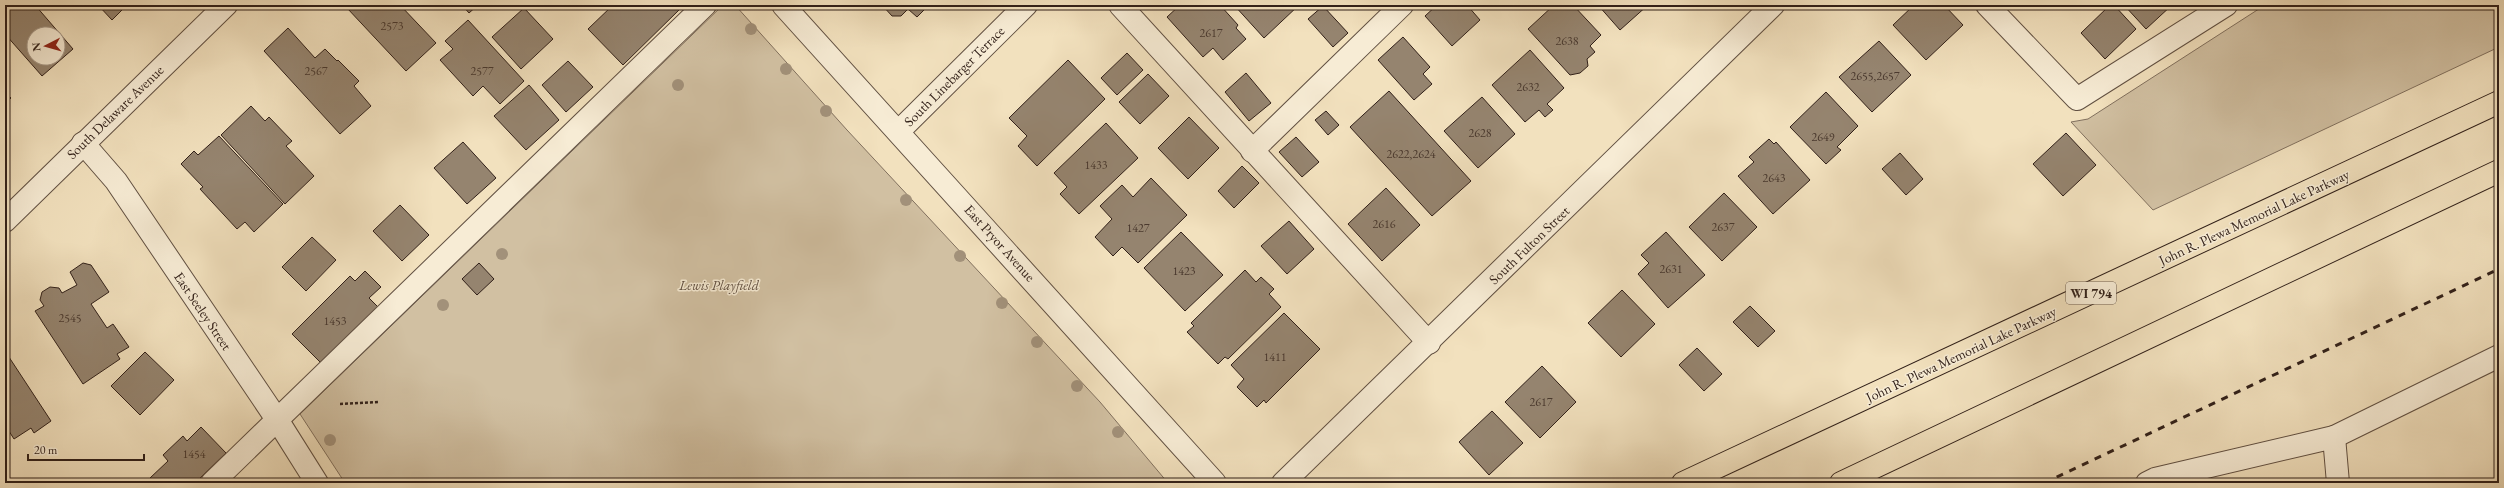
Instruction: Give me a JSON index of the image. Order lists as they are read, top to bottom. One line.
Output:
{"streets":{"main road":["John R. Plewa Memorial Lake Parkway","WI 794"],"street":["South Linebarger Terrace","South Delaware Avenue","East Pryor Avenue","South Fulton Street","East Seeley Street"]},"crossings":[["South Linebarger Terrace","East Pryor Avenue"],["South Delaware Avenue","East Seeley Street"]],"parks":["Lewis Playfield"],"house_numbers":["2573","2617","2638","2567","2577","2655,2657","2632","2628","2649","2622,2624","1433","2643","2616","2637","1427","2631","1423","2545","1453","1411","2617","1454"],"scale_bar":"20 m","north":"left"}
